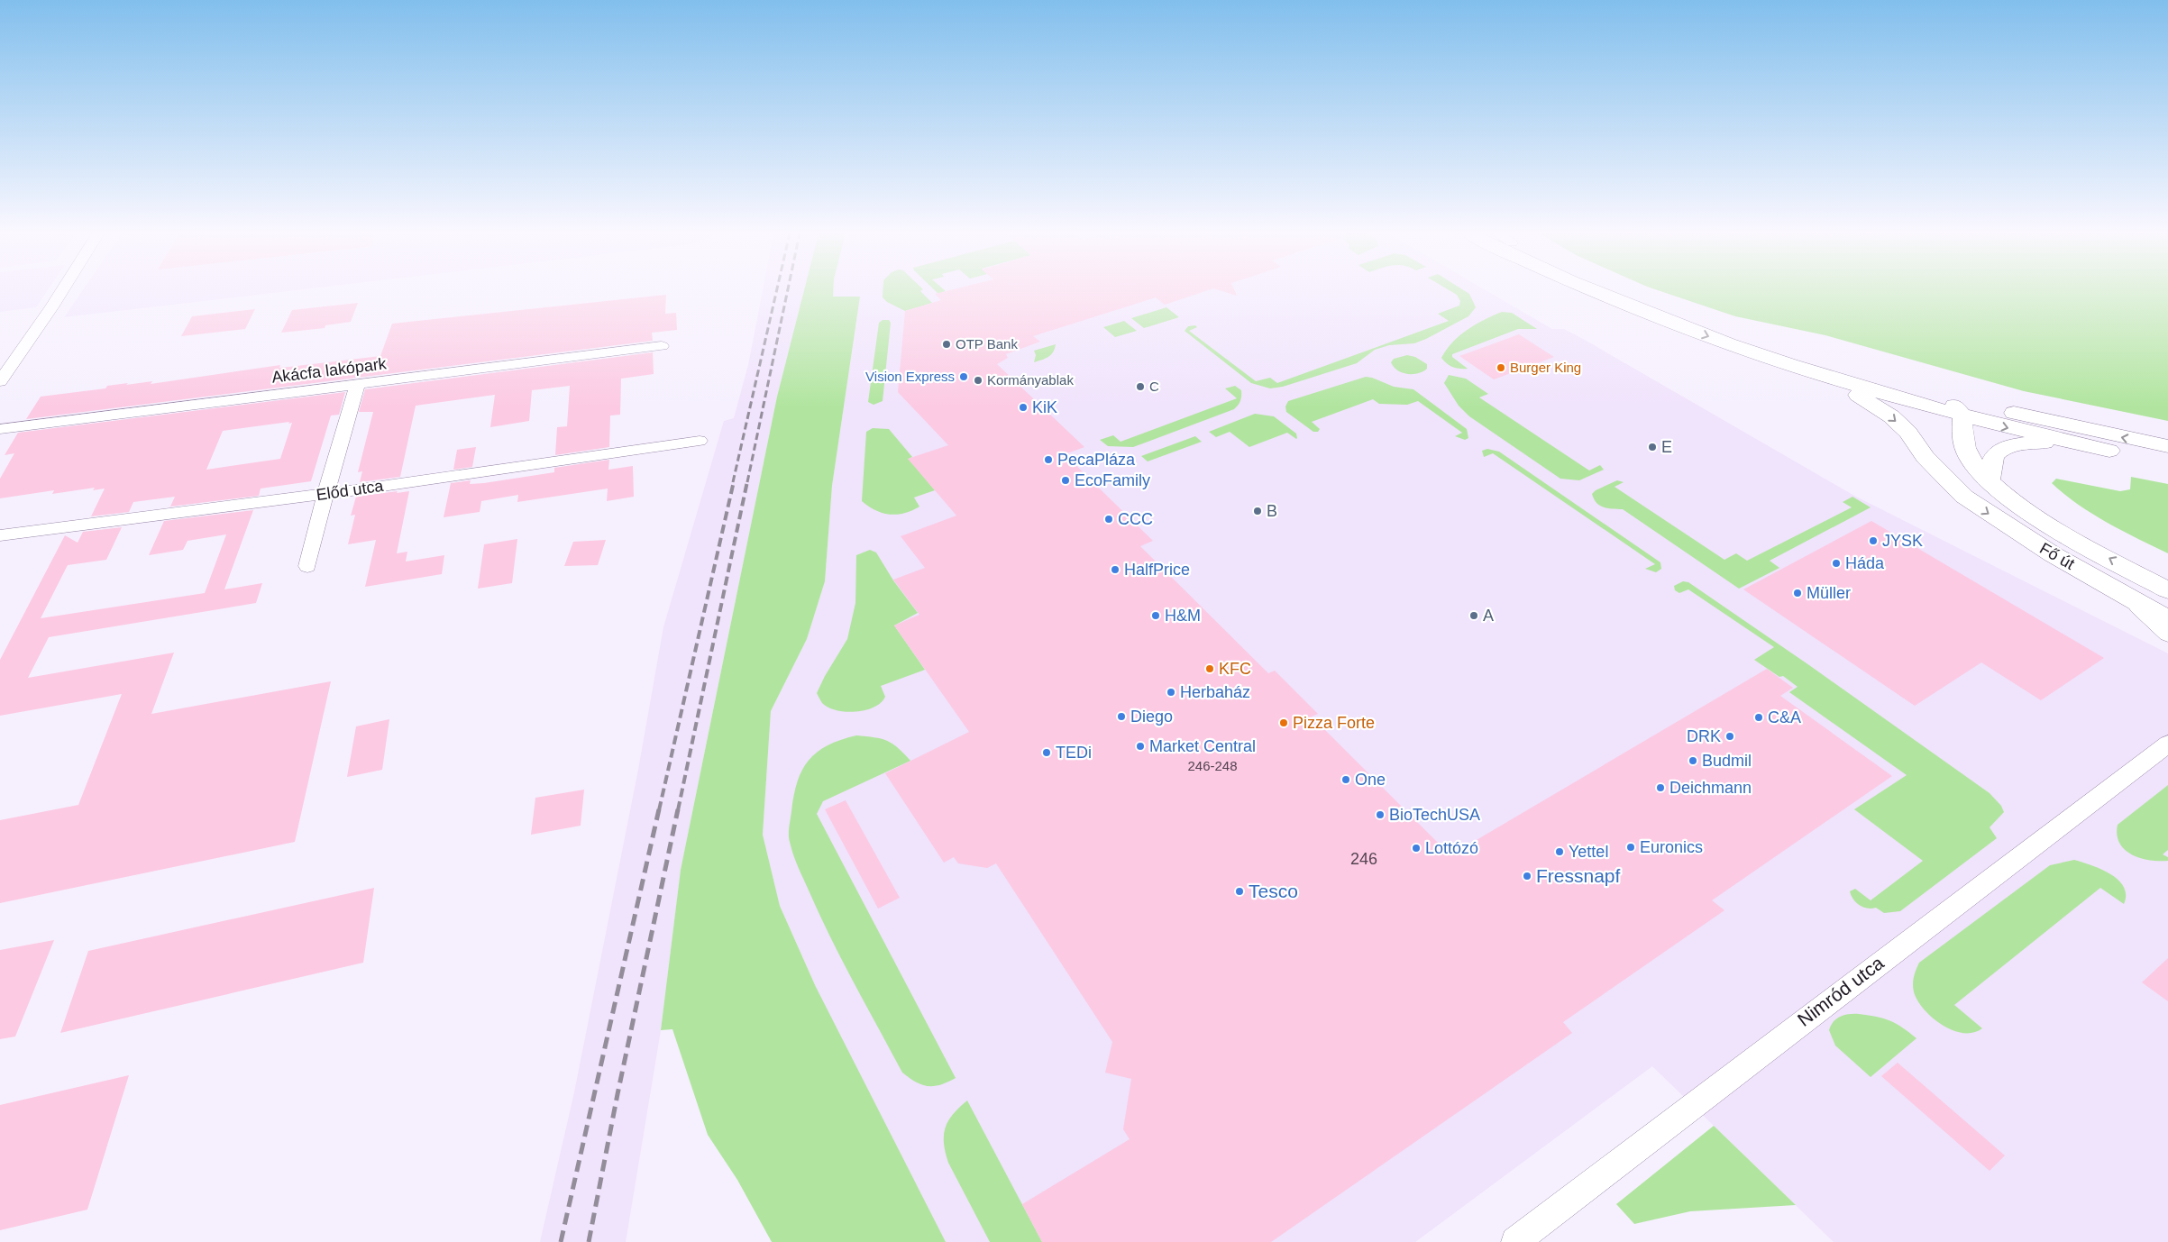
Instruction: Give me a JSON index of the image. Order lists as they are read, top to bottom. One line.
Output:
{"streets":{"main road":["Fő út"],"street":["Akácfa lakópark","Előd utca","Nimród utca"]},"places":["OTP Bank","Burger King","Vision Express","Kormányablak","C","KiK","E","PecaPláza","EcoFamily","B","CCC","JYSK","Háda","HalfPrice","Müller","H&M","A","KFC","Herbaház","Diego","C&A","Pizza Forte","DRK","Market Central","TEDi","Budmil","One","Deichmann","BioTechUSA","Euronics","Lottózó","Yettel","Fressnapf","Tesco"],"house_numbers":["246-248","246"]}
